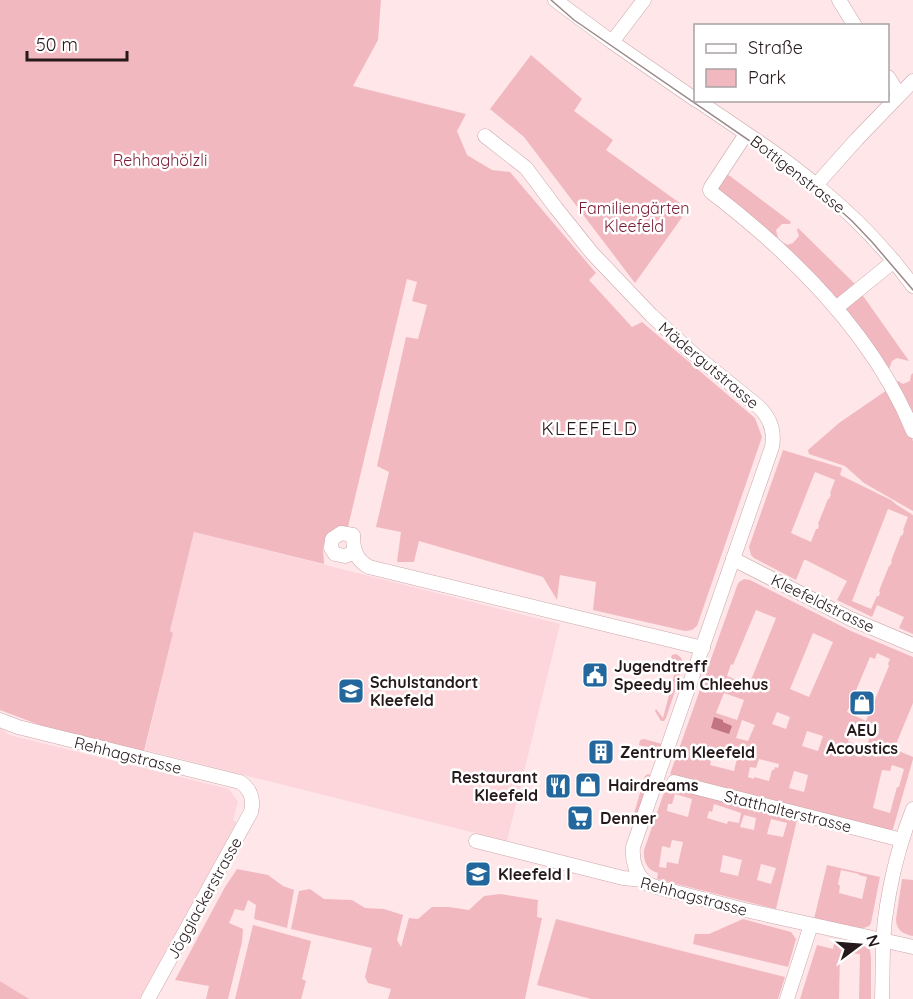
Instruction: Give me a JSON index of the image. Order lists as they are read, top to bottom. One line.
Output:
{"streets":{"street":["Bottigenstrasse","Mädergutstrasse","Kleefeldstrasse","Rehhagstrasse","Statthalterstrasse","Jöggiackerstrasse"]},"crossings":[["Mädergutstrasse","Kleefeldstrasse"],["Mädergutstrasse","Rehhagstrasse"],["Rehhagstrasse","Jöggiackerstrasse"]],"districts":["KLEEFELD"],"parks":["Rehhaghölzli","Familiengärten Kleefeld"],"places":{"public building":["Jugendtreff Speedy im Chleehus"],"school or university":["Schulstandort Kleefeld","Kleefeld I"],"shop":["AEU Acoustics","Hairdreams"],"building":["Zentrum Kleefeld"],"restaurant":["Restaurant Kleefeld"],"supermarket":["Denner"]},"legend":["Straße","Park"],"scale_bar":"50 m","north":"right"}
